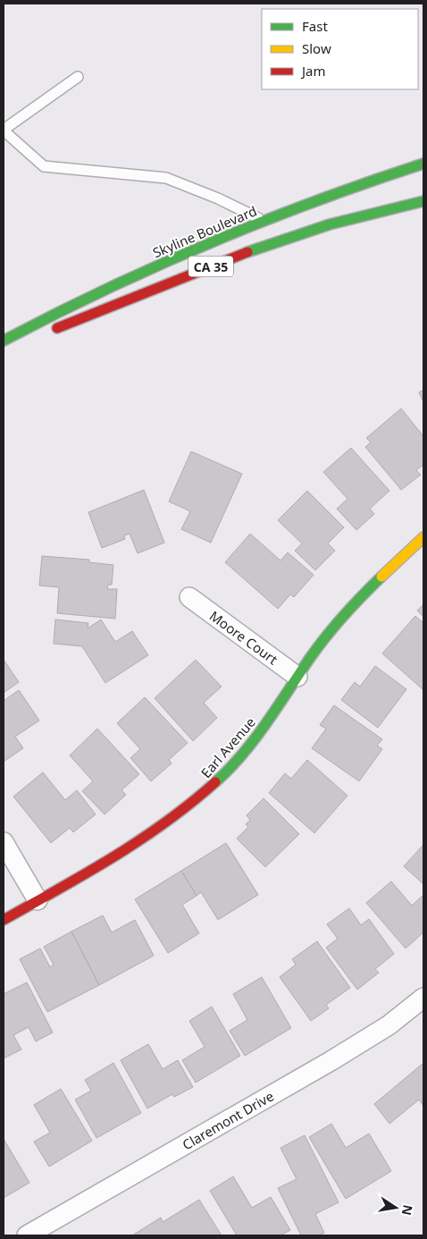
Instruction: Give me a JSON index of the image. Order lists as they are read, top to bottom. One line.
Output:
{"streets":{"main road":["Skyline Boulevard","CA 35","Earl Avenue"],"street":["Moore Court","Claremont Drive"]},"crossings":[["Moore Court","Earl Avenue"]],"legend":["Fast","Slow","Jam"],"north":"right"}
